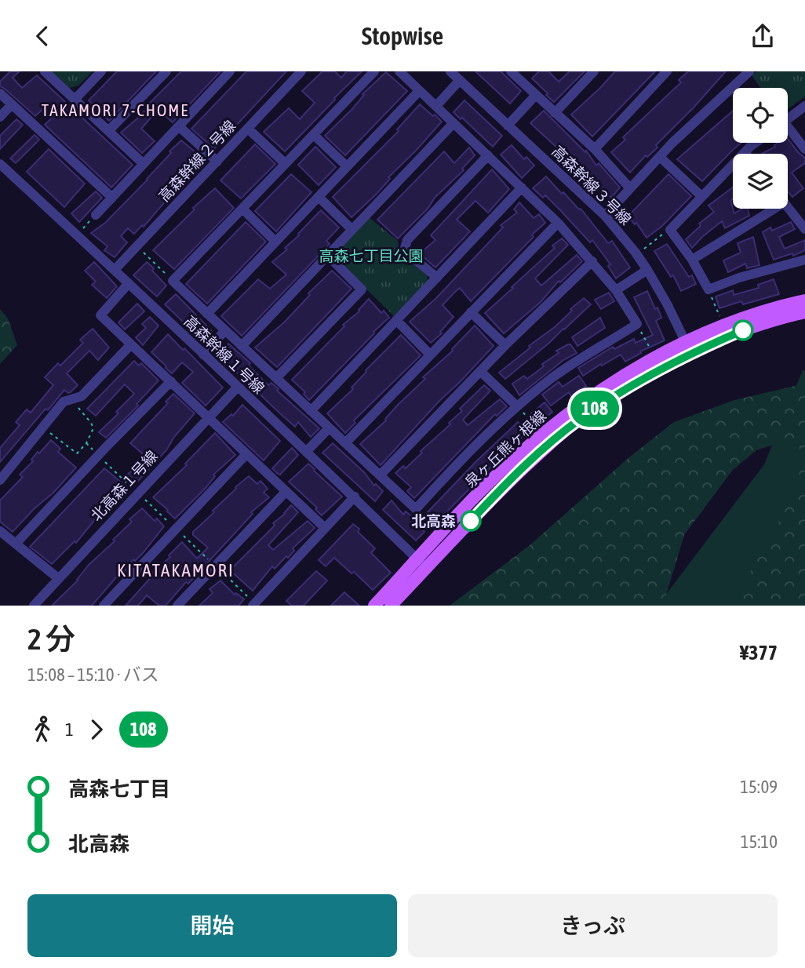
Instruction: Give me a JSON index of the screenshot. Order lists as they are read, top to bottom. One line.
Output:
{"streets":{"main road":["泉ヶ丘熊ヶ根線"],"street":["高森幹線２号線","高森幹線３号線","高森幹線１号線","北高森１号線"]},"crossings":[["高森幹線２号線","高森幹線１号線"],["高森幹線３号線","泉ヶ丘熊ヶ根線"],["高森幹線１号線","泉ヶ丘熊ヶ根線"],["高森幹線１号線","北高森１号線"]],"districts":["TAKAMORI 7-CHOME","KITATAKAMORI"],"parks":["高森七丁目公園"],"places":["北高森"],"lines":["bus line 108"],"page":{"header":"Stopwise","on_map":"108","heading":["2 分","15:08 – 15:10 · バス","¥377"],"legs":["1","108"],"list":[{"name":"高森七丁目","value":"15:09"},{"name":"北高森","value":"15:10"}],"buttons":["開始","きっぷ"]}}
